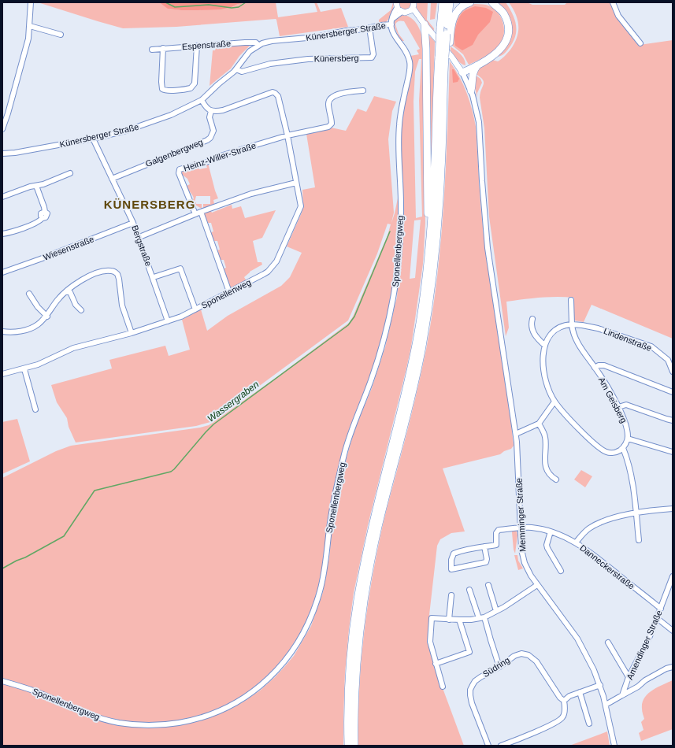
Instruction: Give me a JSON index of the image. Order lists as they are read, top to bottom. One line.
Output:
{"streets":{"street":["Künersberger Straße","Espenstraße","Künersberg","Galgenbergweg","Heinz-Willer-Straße","Bergstraße","Wiesenstraße","Sponellenbergweg","Sponellenweg","Lindenstraße","Am Geisberg","Memminger Straße","Danneckerstraße","Amendinger Straße","Südring"]},"crossings":[["Künersberger Straße","Espenstraße"],["Künersberger Straße","Künersberg"],["Künersberger Straße","Bergstraße"],["Künersberger Straße","Sponellenbergweg"],["Galgenbergweg","Bergstraße"],["Galgenbergweg","Sponellenweg"],["Heinz-Willer-Straße","Sponellenweg"],["Bergstraße","Wiesenstraße"],["Bergstraße","Sponellenweg"],["Lindenstraße","Am Geisberg"],["Memminger Straße","Danneckerstraße"],["Danneckerstraße","Amendinger Straße"]],"districts":["KÜNERSBERG"],"water":["Wassergraben"]}
